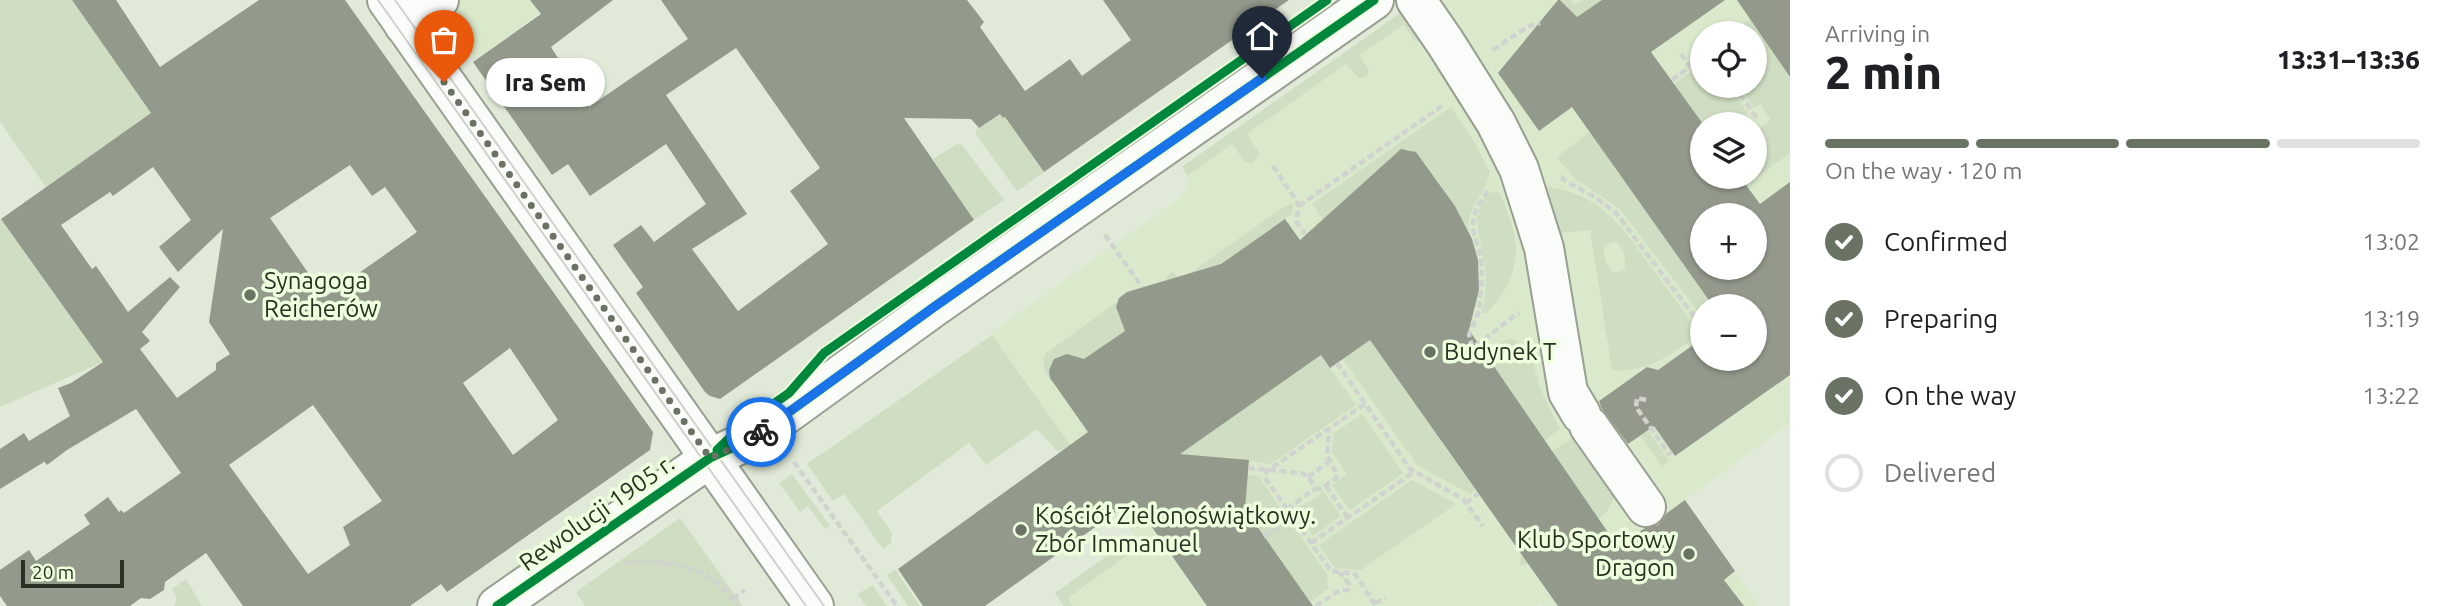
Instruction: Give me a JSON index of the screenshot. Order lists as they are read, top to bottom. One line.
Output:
{"streets":{"street":["Rewolucji 1905 r."]},"places":["Ira Sem","Synagoga Reicherów","Budynek T","Kościół Zielonoświątkowy. Zbór Immanuel","Klub Sportowy Dragon"],"scale_bar":"20 m","page":{"heading":["2 min","Arriving in","13:31–13:36"],"map_buttons":["+","−"],"bubble":"Ira Sem","bar":"On the way · 120 m","list":[["Confirmed","13:02"],["Preparing","13:19"],["On the way","13:22"],"Delivered"],"scale":"20 m"}}
